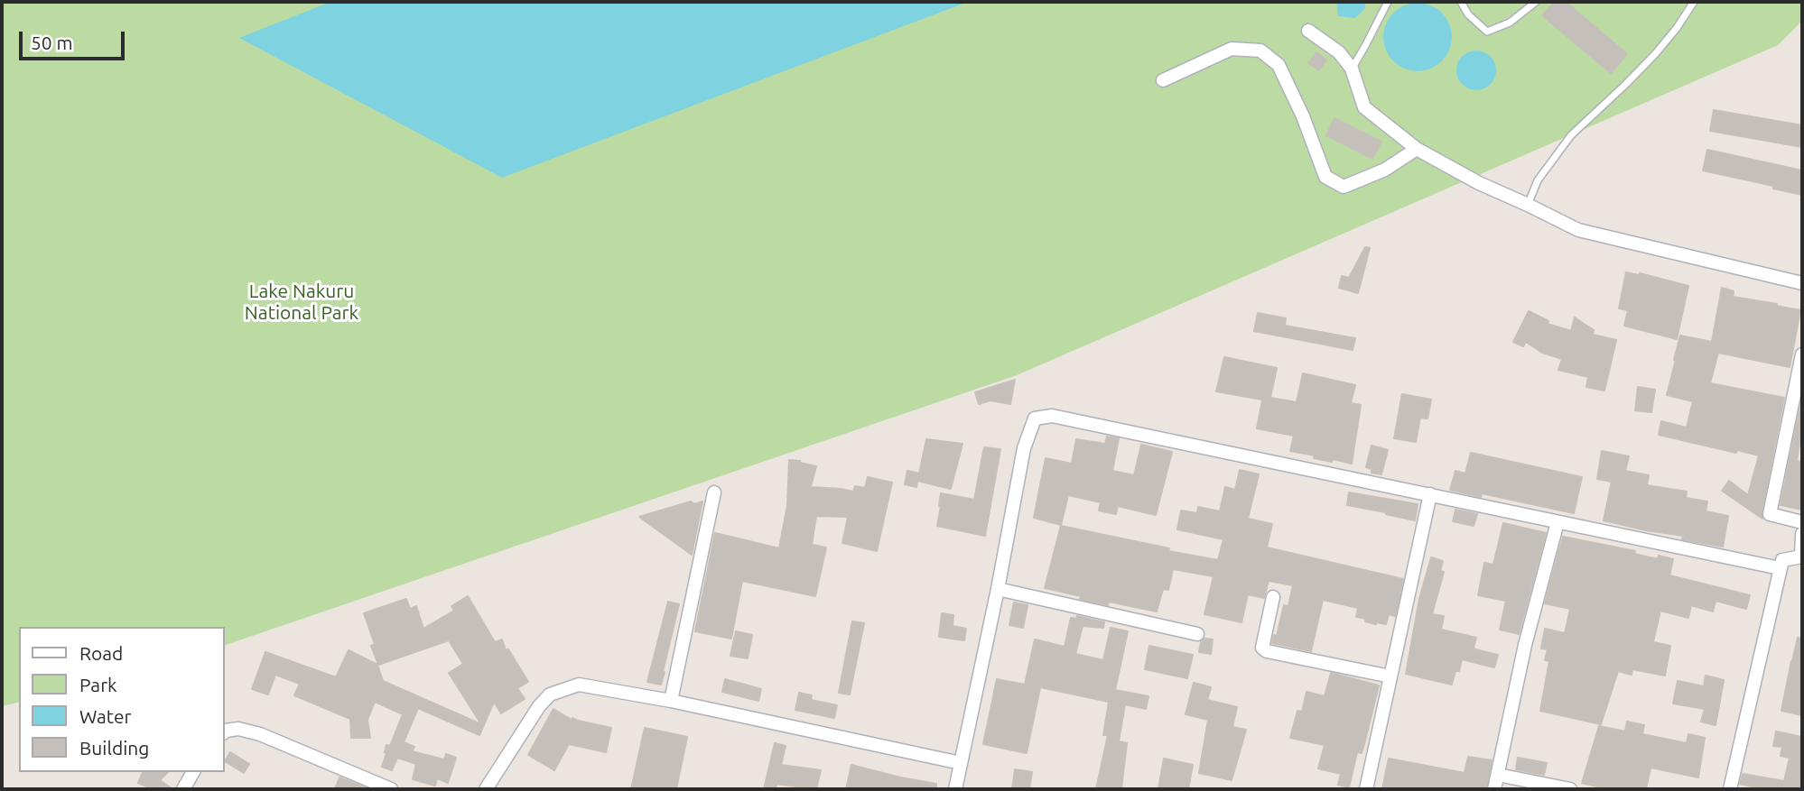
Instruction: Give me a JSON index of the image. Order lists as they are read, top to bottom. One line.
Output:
{"parks":["Lake Nakuru National Park"],"legend":["Road","Park","Water","Building"],"scale_bar":"50 m"}
